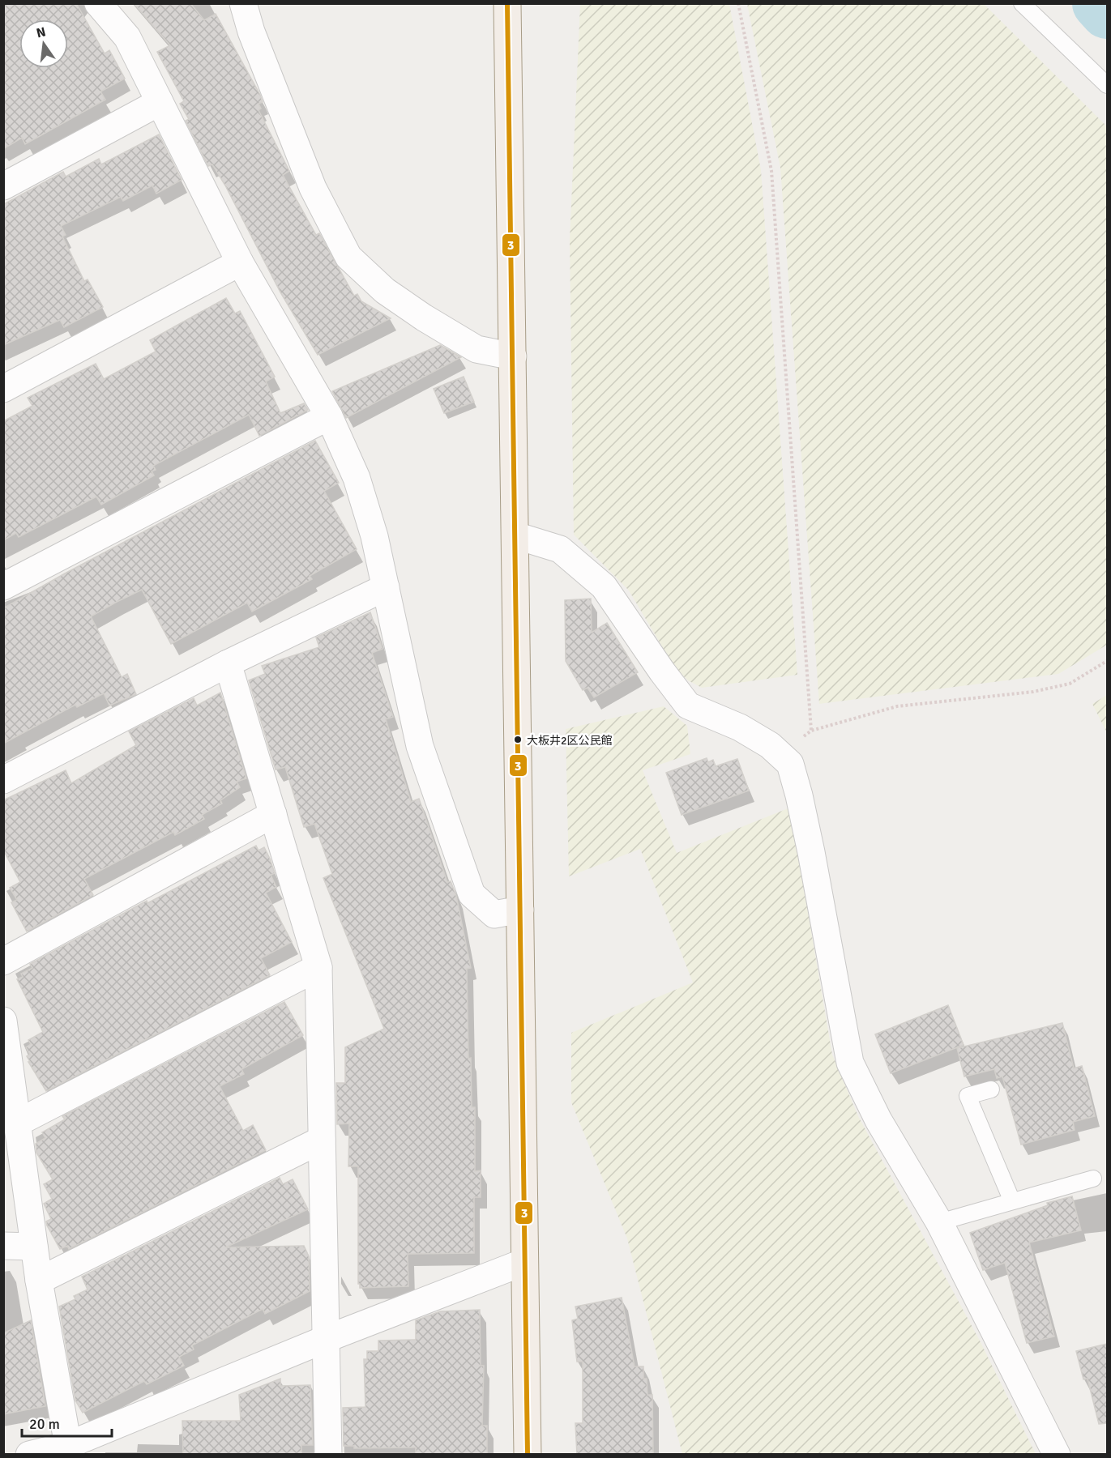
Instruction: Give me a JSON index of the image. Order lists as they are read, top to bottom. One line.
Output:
{"places":["大板井2区公民館"],"lines":["transit line 3"],"scale_bar":"20 m","north":"top"}
